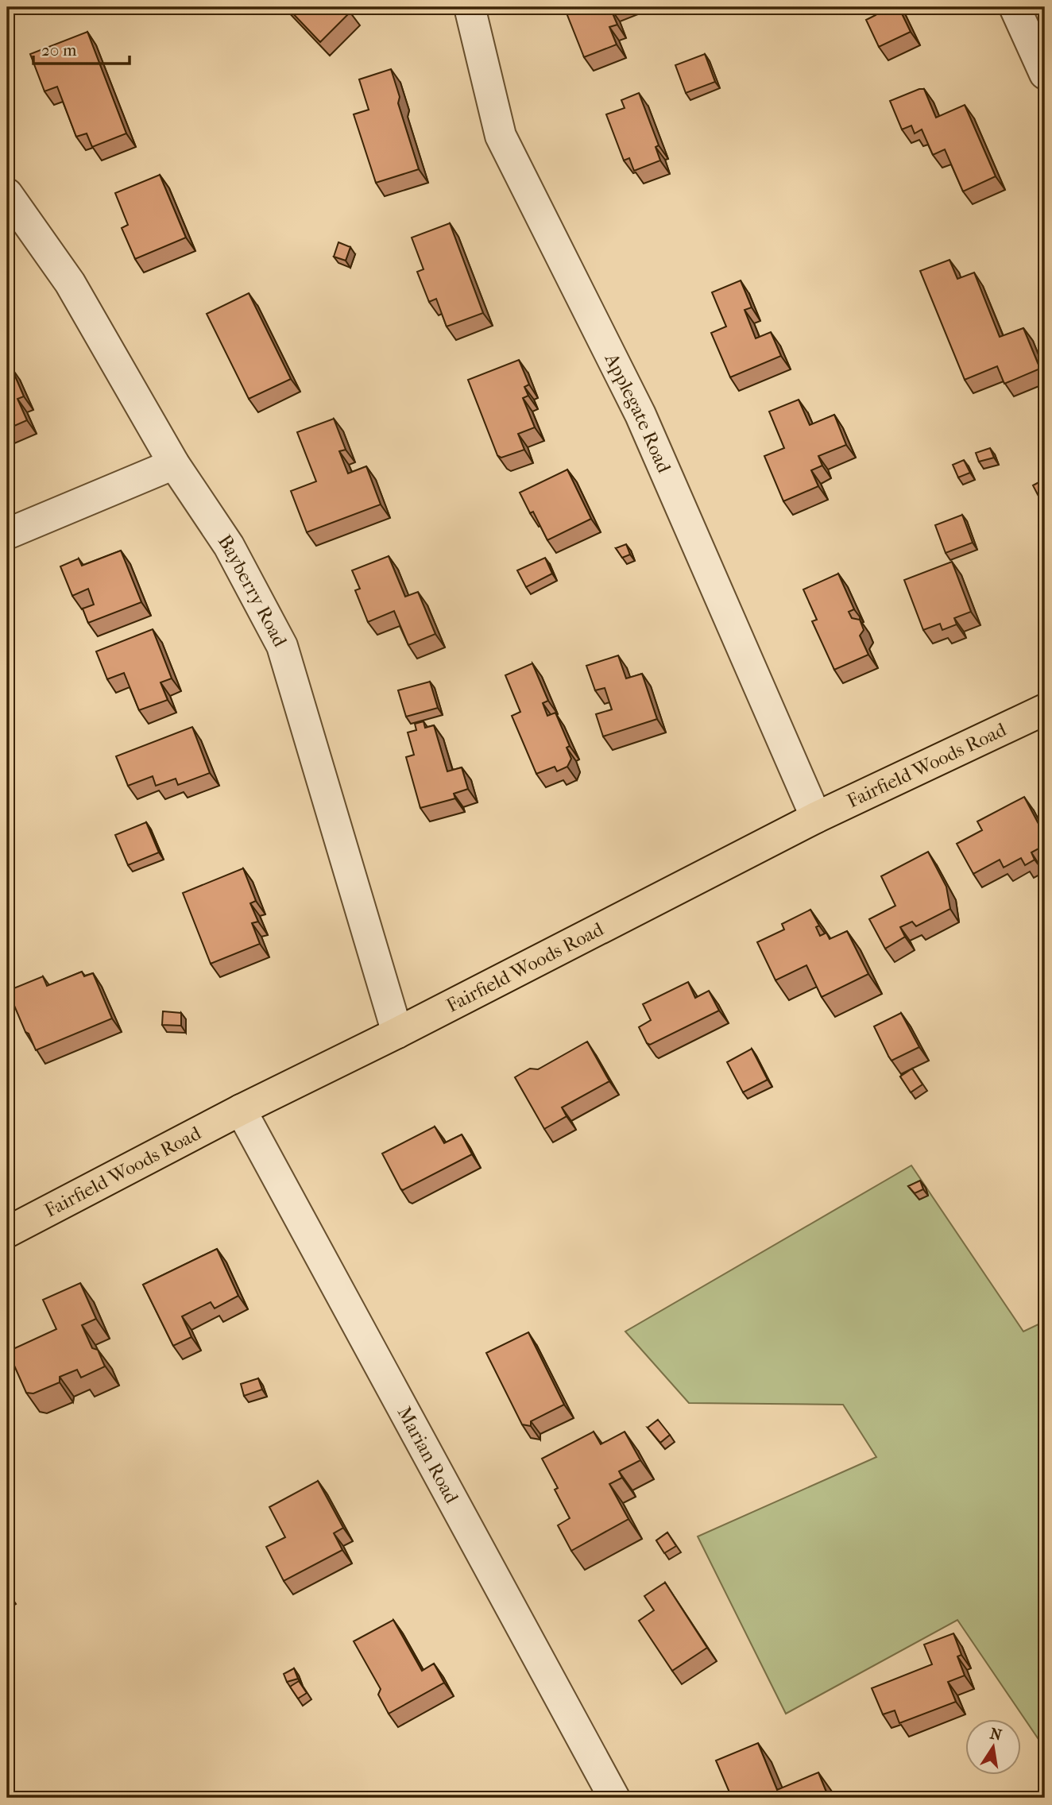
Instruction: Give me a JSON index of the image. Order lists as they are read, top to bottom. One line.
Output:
{"streets":{"main road":["Fairfield Woods Road"],"street":["Applegate Road","Bayberry Road","Marian Road"]},"crossings":[["Applegate Road","Fairfield Woods Road"],["Bayberry Road","Fairfield Woods Road"],["Fairfield Woods Road","Marian Road"]],"scale_bar":"20 m","north":"top"}
